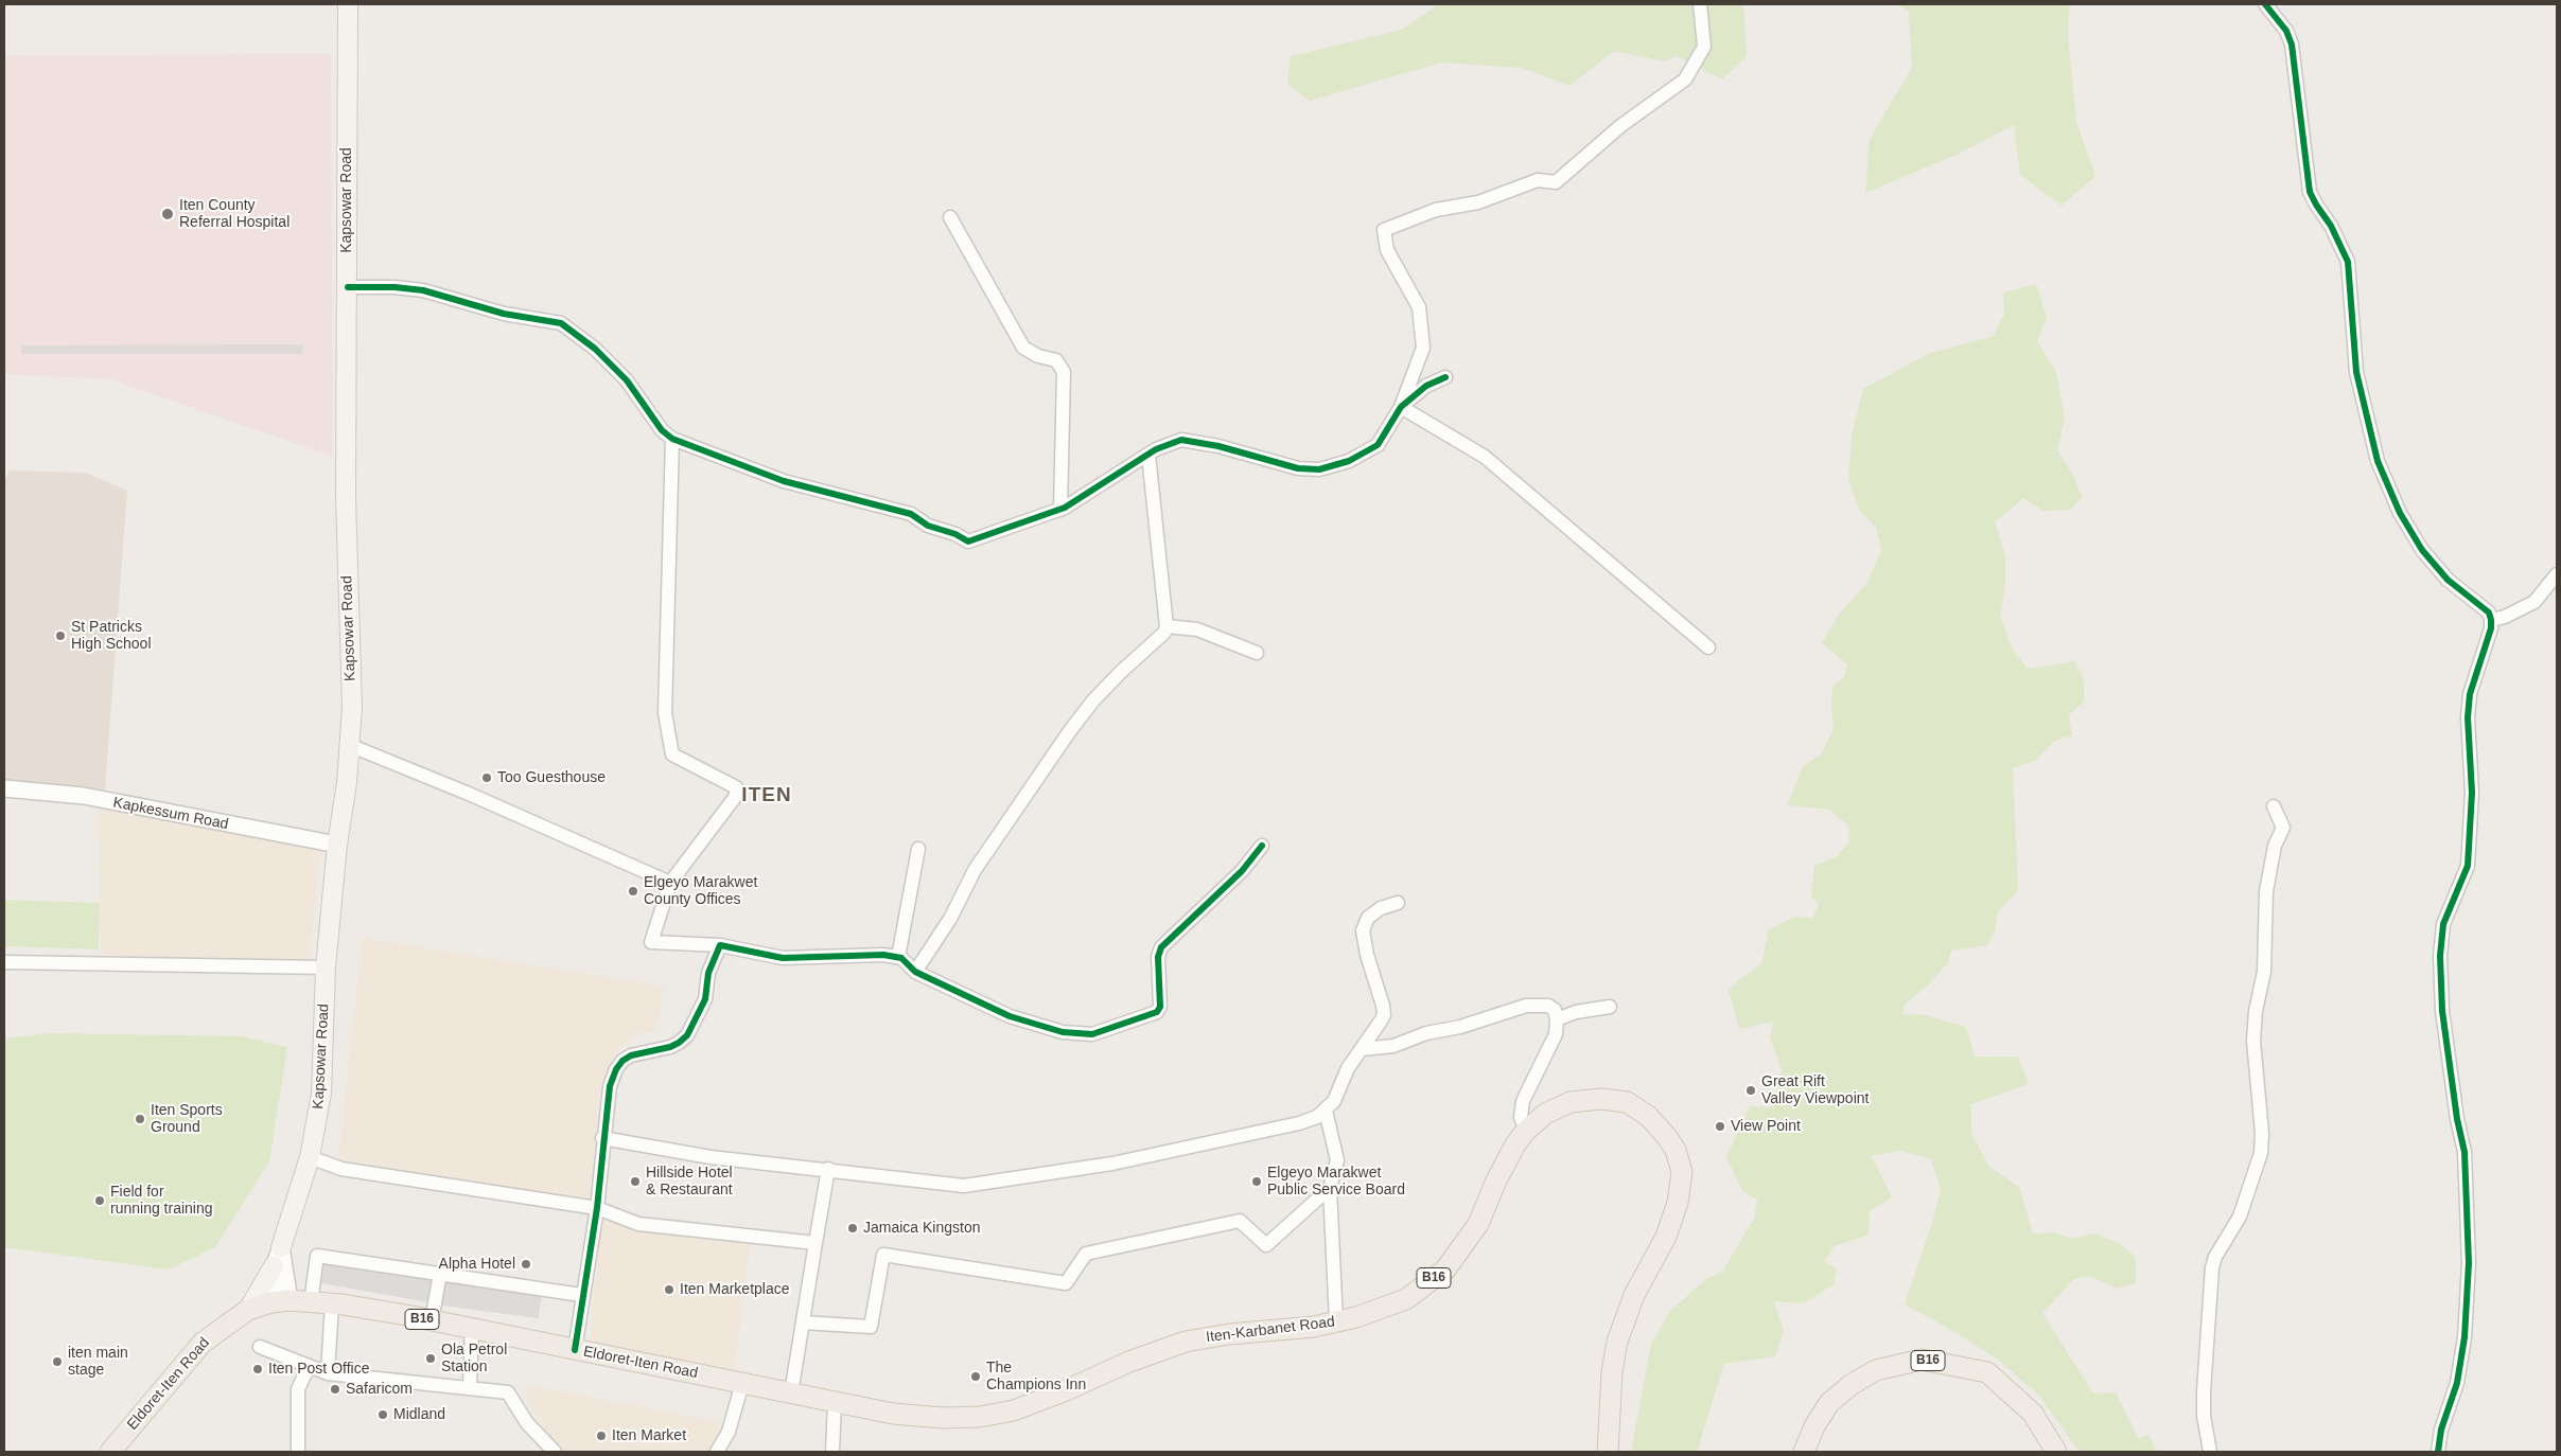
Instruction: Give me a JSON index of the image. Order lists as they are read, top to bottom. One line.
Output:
{"streets":{"main road":["Kapsowar Road","B16","Iten-Karbanet Road","Eldoret-Iten Road"],"street":["Kapkessum Road"]},"crossings":[["Kapsowar Road","Kapkessum Road"],["Kapsowar Road","Eldoret-Iten Road"],["Iten-Karbanet Road","Eldoret-Iten Road"]],"districts":["ITEN"],"places":["Iten County Referral Hospital","St Patricks High School","Too Guesthouse","Elgeyo Marakwet County Offices","Great Rift Valley Viewpoint","Iten Sports Ground","View Point","Hillside Hotel & Restaurant","Elgeyo Marakwet Public Service Board","Field for running training","Jamaica Kingston","Alpha Hotel","Iten Marketplace","Ola Petrol Station","iten main stage","Iten Post Office","The Champions Inn","Safaricom","Midland","Iten Market"]}
